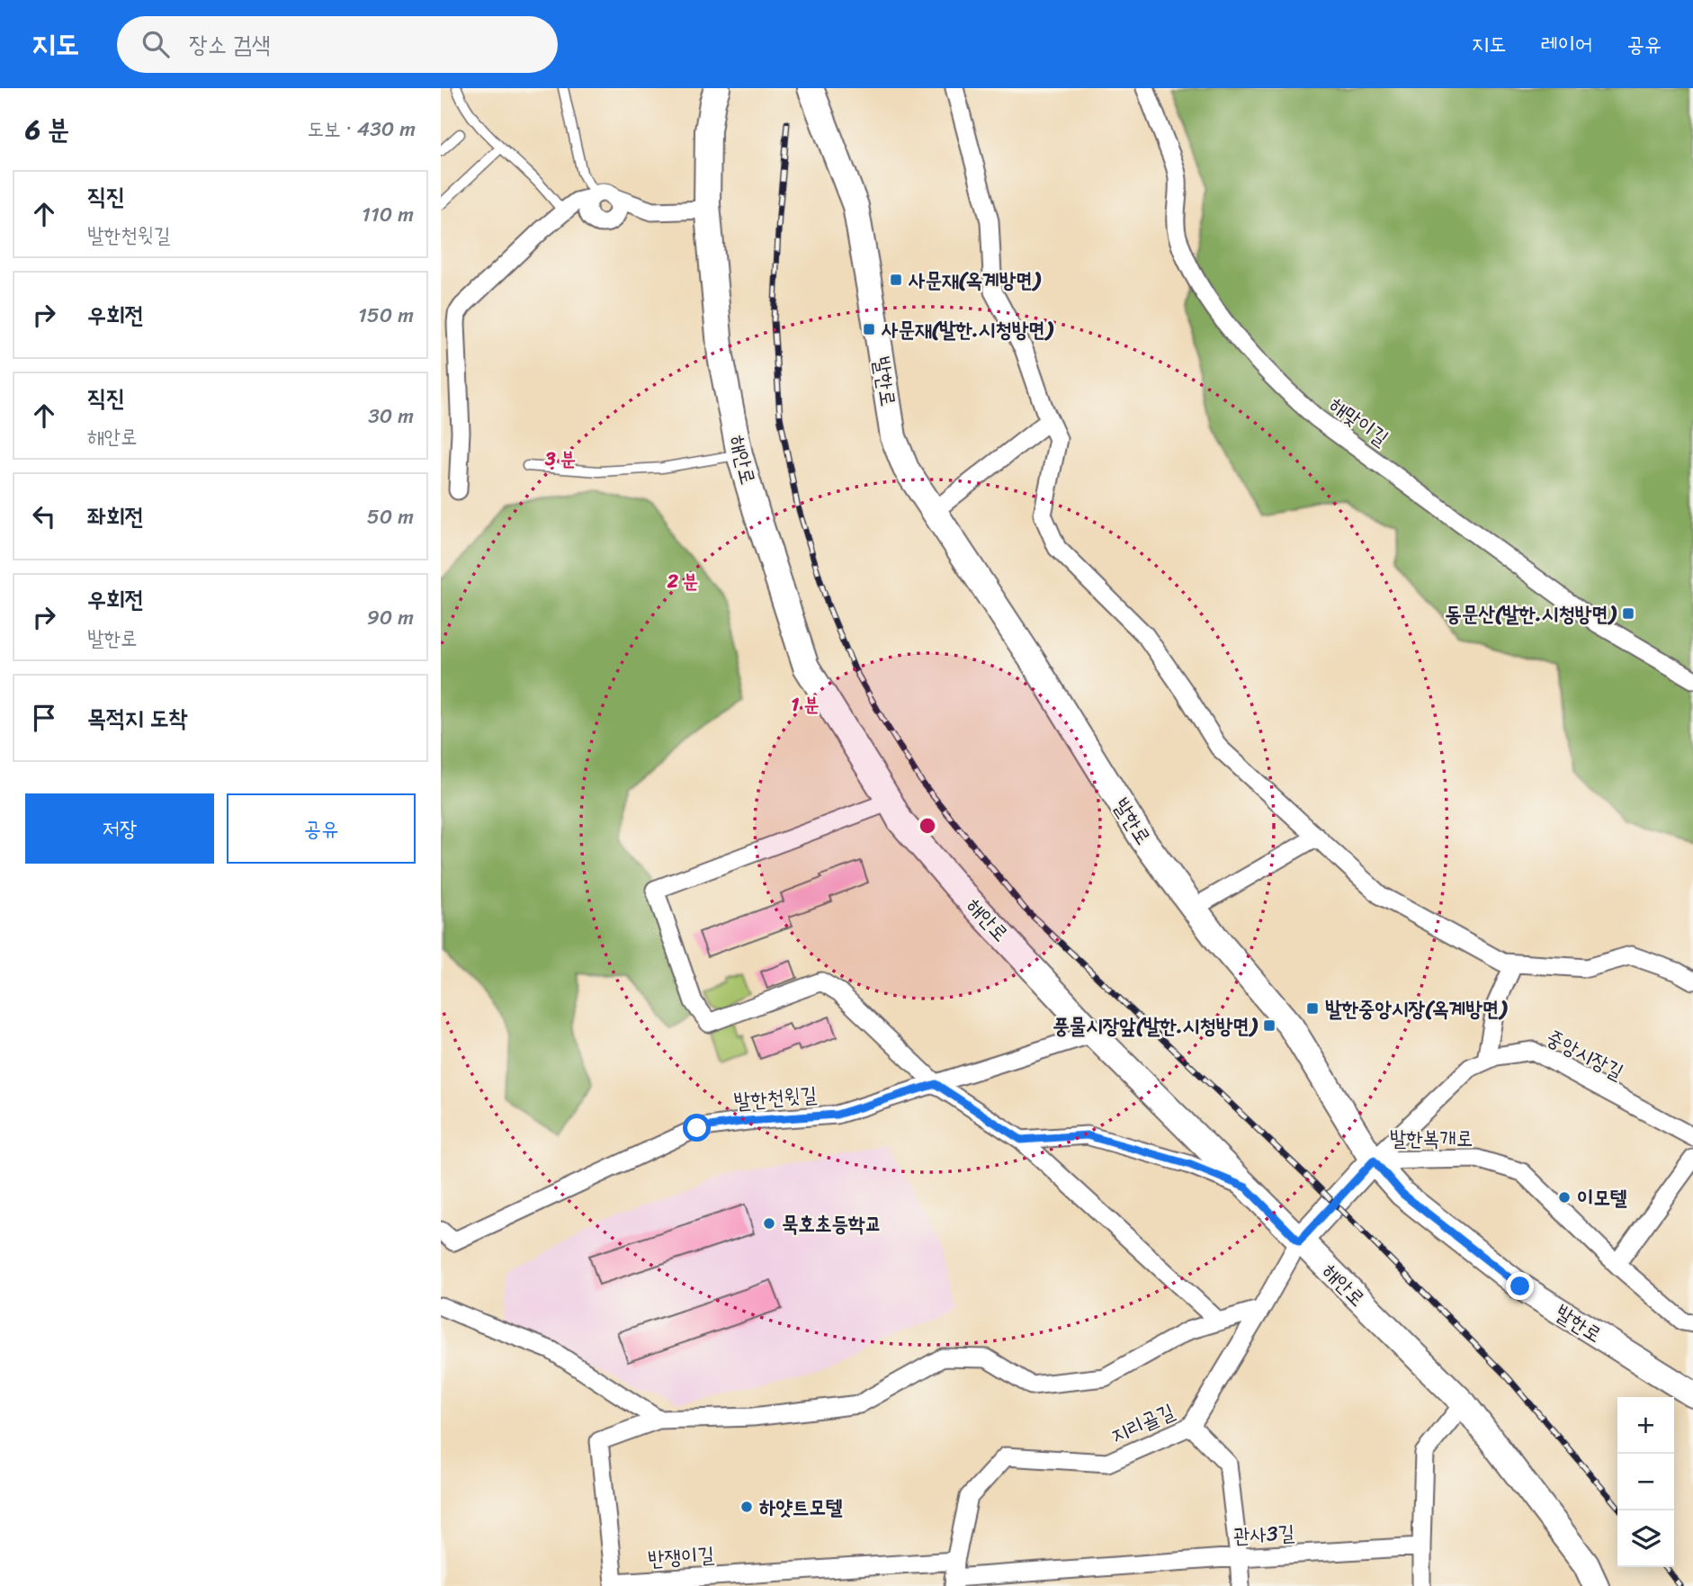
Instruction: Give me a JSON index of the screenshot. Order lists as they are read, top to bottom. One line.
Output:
{"streets":{"street":["발한로","해맞이길","해안로","중앙시장길","발한천윗길","발한복개로","지리골길","관사3길","반쟁이길"]},"crossings":[["발한로","중앙시장길"],["발한로","발한복개로"],["해안로","발한천윗길"],["해안로","지리골길"],["중앙시장길","발한복개로"],["지리골길","관사3길"],["지리골길","반쟁이길"],["관사3길","반쟁이길"]],"places":{"transit":["사문재(옥계방면)","사문재(발한.시청방면)","동문산(발한.시청방면)","발한중앙시장(옥계방면)","풍물시장앞(발한.시청방면)"],"other":["이모텔","묵호초등학교","하얏트모텔"]},"page":{"header":"지도","search":"장소 검색","nav":["지도","레이어","공유"],"heading":["6 분","도보 · 430 m"],"list":[["직진","발한천윗길","110 m"],["우회전","150 m"],["직진","해안로","30 m"],["좌회전","50 m"],["우회전","발한로","90 m"],"목적지 도착"],"buttons":["저장","공유"],"map_buttons":["+","−"]},"rings":["3 분","2 분","1 분"]}
